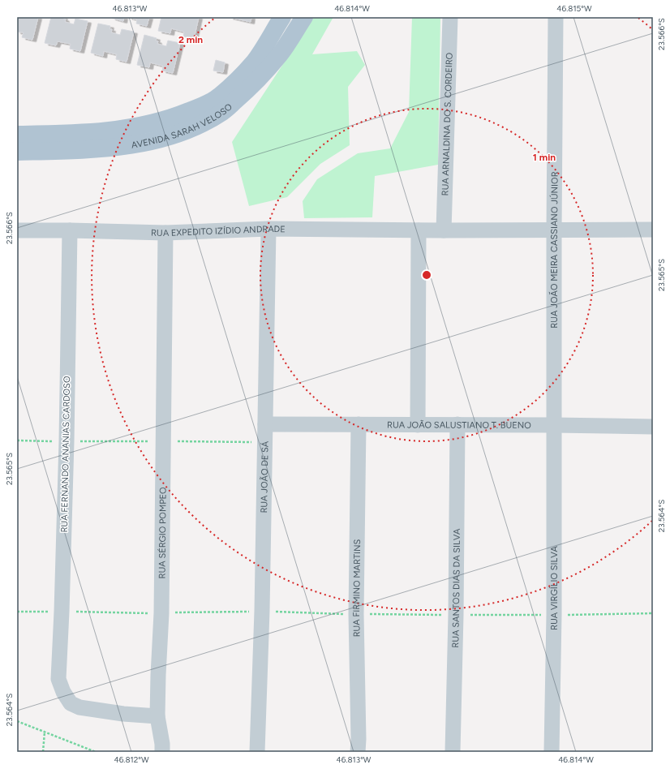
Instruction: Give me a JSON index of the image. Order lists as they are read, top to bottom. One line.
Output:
{"streets":{"main road":["AVENIDA SARAH VELOSO"],"street":["RUA ARNALDINA DO S. CORDEIRO","RUA EXPEDITO IZÍDIO ANDRADE","RUA JOÃO MEIRA CASSIANO JÚNIOR","RUA JOÃO SALUSTIANO T. BUENO","RUA FERNANDO ANANIAS CARDOSO","RUA JOÃO DE SÁ","RUA SÉRGIO POMPEO","RUA FIRMINO MARTINS","RUA SANTOS DIAS DA SILVA","RUA VIRGÍLIO SILVA"]},"crossings":[["RUA ARNALDINA DO S. CORDEIRO","RUA EXPEDITO IZÍDIO ANDRADE"],["RUA EXPEDITO IZÍDIO ANDRADE","RUA JOÃO MEIRA CASSIANO JÚNIOR"],["RUA EXPEDITO IZÍDIO ANDRADE","RUA FERNANDO ANANIAS CARDOSO"],["RUA EXPEDITO IZÍDIO ANDRADE","RUA JOÃO DE SÁ"],["RUA EXPEDITO IZÍDIO ANDRADE","RUA SÉRGIO POMPEO"],["RUA JOÃO MEIRA CASSIANO JÚNIOR","RUA JOÃO SALUSTIANO T. BUENO"],["RUA JOÃO MEIRA CASSIANO JÚNIOR","RUA VIRGÍLIO SILVA"],["RUA JOÃO SALUSTIANO T. BUENO","RUA JOÃO DE SÁ"],["RUA JOÃO SALUSTIANO T. BUENO","RUA FIRMINO MARTINS"],["RUA JOÃO SALUSTIANO T. BUENO","RUA SANTOS DIAS DA SILVA"],["RUA JOÃO SALUSTIANO T. BUENO","RUA VIRGÍLIO SILVA"],["RUA FERNANDO ANANIAS CARDOSO","RUA SÉRGIO POMPEO"]],"coordinates":["46.813°W","46.814°W","46.815°W","23.566°S","23.565°S","23.564°S","46.812°W"],"rings":["2 min","1 min"]}
